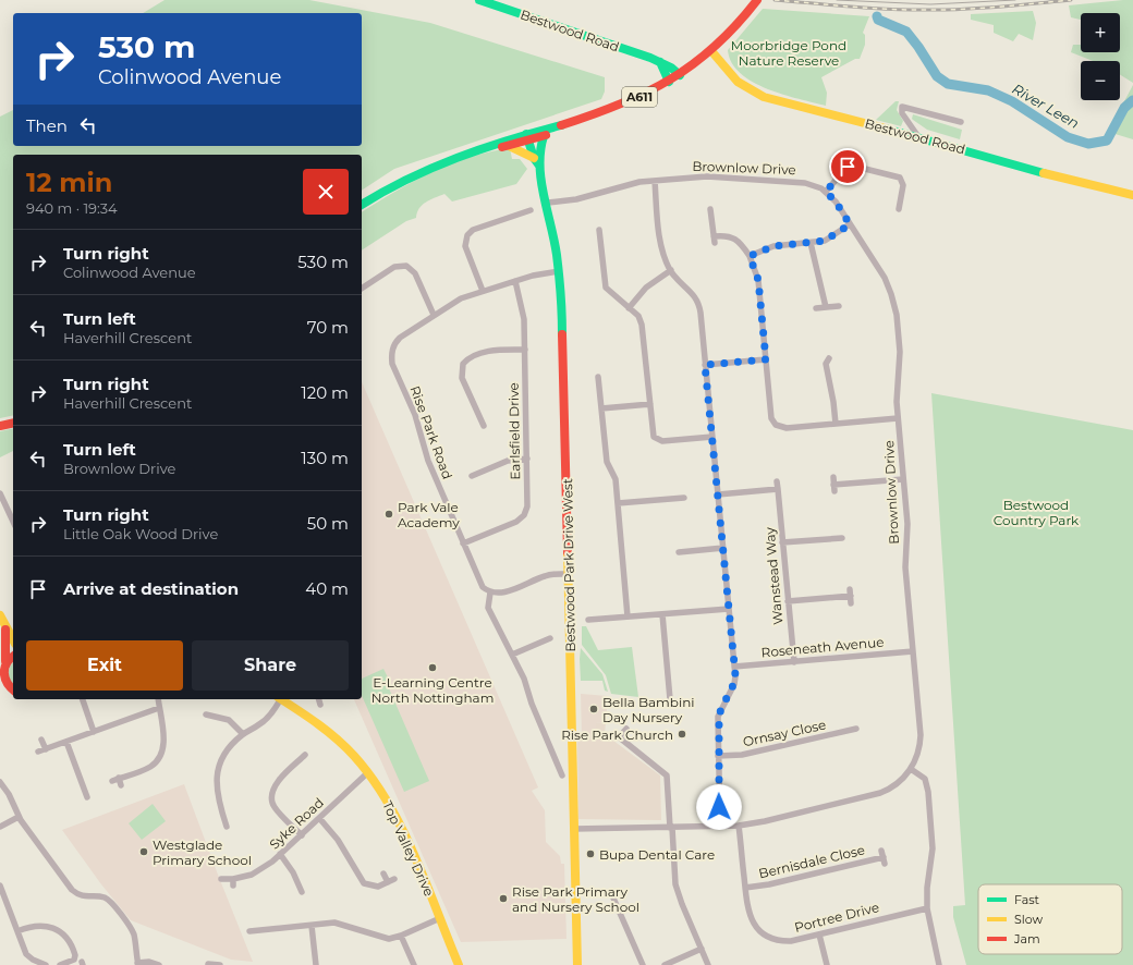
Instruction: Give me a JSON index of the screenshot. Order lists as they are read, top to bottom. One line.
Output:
{"streets":{"street":["Bestwood Road","A611","Brownlow Drive","Earlsfield Drive","Rise Park Road","Bestwood Park Drive West","Wanstead Way","Roseneath Avenue","Ornsay Close","Syke Road","Top Valley Drive","Bernisdale Close","Portree Drive"]},"crossings":[["Bestwood Road","A611"],["A611","Bestwood Park Drive West"],["Brownlow Drive","Bestwood Park Drive West"],["Brownlow Drive","Roseneath Avenue"],["Brownlow Drive","Portree Drive"],["Earlsfield Drive","Rise Park Road"],["Rise Park Road","Bestwood Park Drive West"],["Wanstead Way","Roseneath Avenue"],["Syke Road","Top Valley Drive"],["Bernisdale Close","Portree Drive"]],"water":["River Leen"],"parks":["Moorbridge Pond Nature Reserve","Bestwood Country Park"],"places":["Park Vale Academy","E-Learning Centre North Nottingham","Bella Bambini Day Nursery","Rise Park Church","Westglade Primary School","Bupa Dental Care","Rise Park Primary and Nursery School"],"legend":["Fast","Slow","Jam"],"page":{"map_buttons":["+","−"],"turn":["530 m","Colinwood Avenue"],"then":"Then","heading":["12 min","940 m · 19:34"],"list":[{"name":"Turn right","note":"Colinwood Avenue","value":"530 m"},{"name":"Turn left","note":"Haverhill Crescent","value":"70 m"},{"name":"Turn right","note":"Haverhill Crescent","value":"120 m"},{"name":"Turn left","note":"Brownlow Drive","value":"130 m"},{"name":"Turn right","note":"Little Oak Wood Drive","value":"50 m"},{"name":"Arrive at destination","value":"40 m"}],"buttons":["Exit","Share"]}}
